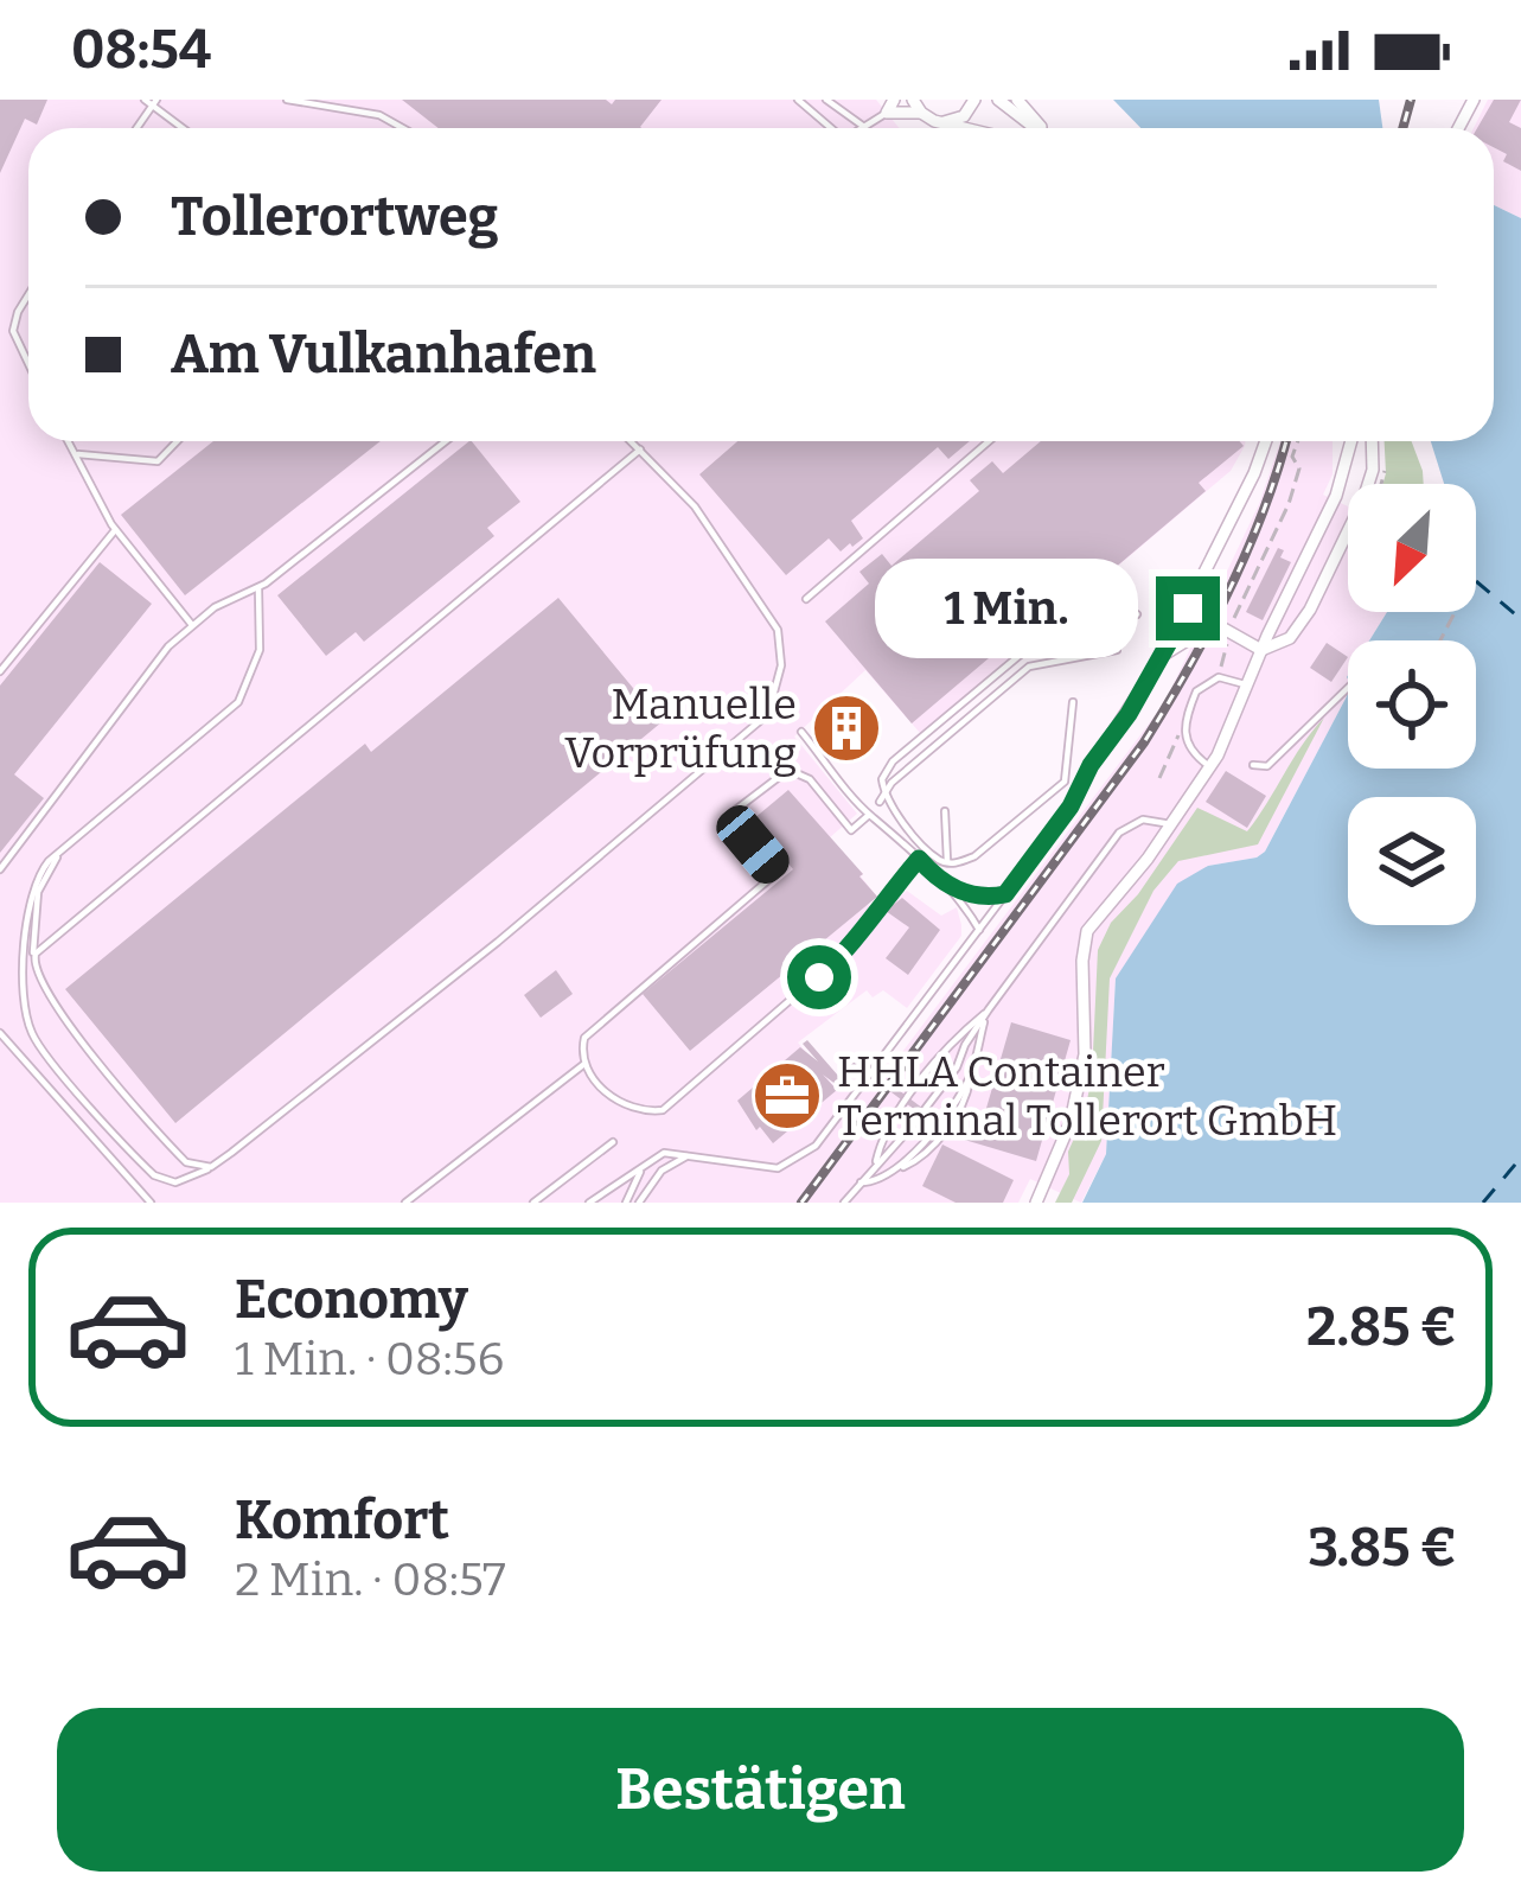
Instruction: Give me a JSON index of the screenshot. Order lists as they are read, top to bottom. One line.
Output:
{"places":{"building":["Manuelle Vorprüfung"],"office":["HHLA Container Terminal Tollerort GmbH"]},"north":"bottom left","page":{"status":"08:54","banner":["Tollerortweg","Am Vulkanhafen"],"bubble":"1 Min.","list":[{"name":"Economy","note":"1 Min. · 08:56","value":"2.85 €"},{"name":"Komfort","note":"2 Min. · 08:57","value":"3.85 €"}],"buttons":"Bestätigen"}}
